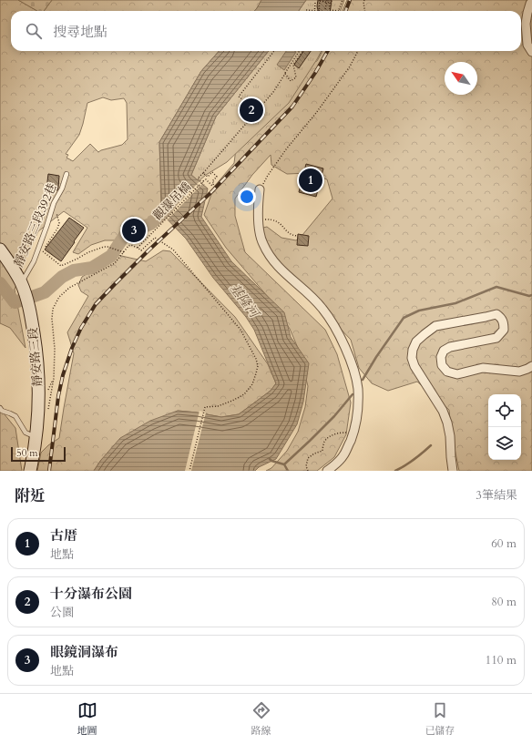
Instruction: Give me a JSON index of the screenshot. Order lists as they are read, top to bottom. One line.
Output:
{"streets":{"main road":["靜安路三段"],"lane":["靜安路三段392巷"],"path":["觀瀑吊橋"]},"crossings":[["靜安路三段392巷","靜安路三段"]],"water":["基隆河"],"scale_bar":"50 m","north":"top left","page":{"search":"搜尋地點","pins":["2","1","3"],"scale":"50 m","heading":["附近","3筆結果"],"list":[{"mark":"1","name":"古厝","note":"地點","value":"60 m"},{"mark":"2","name":"十分瀑布公園","note":"公園","value":"80 m"},{"mark":"3","name":"眼鏡洞瀑布","note":"地點","value":"110 m"}],"nav":["地圖","路線","已儲存"]}}
